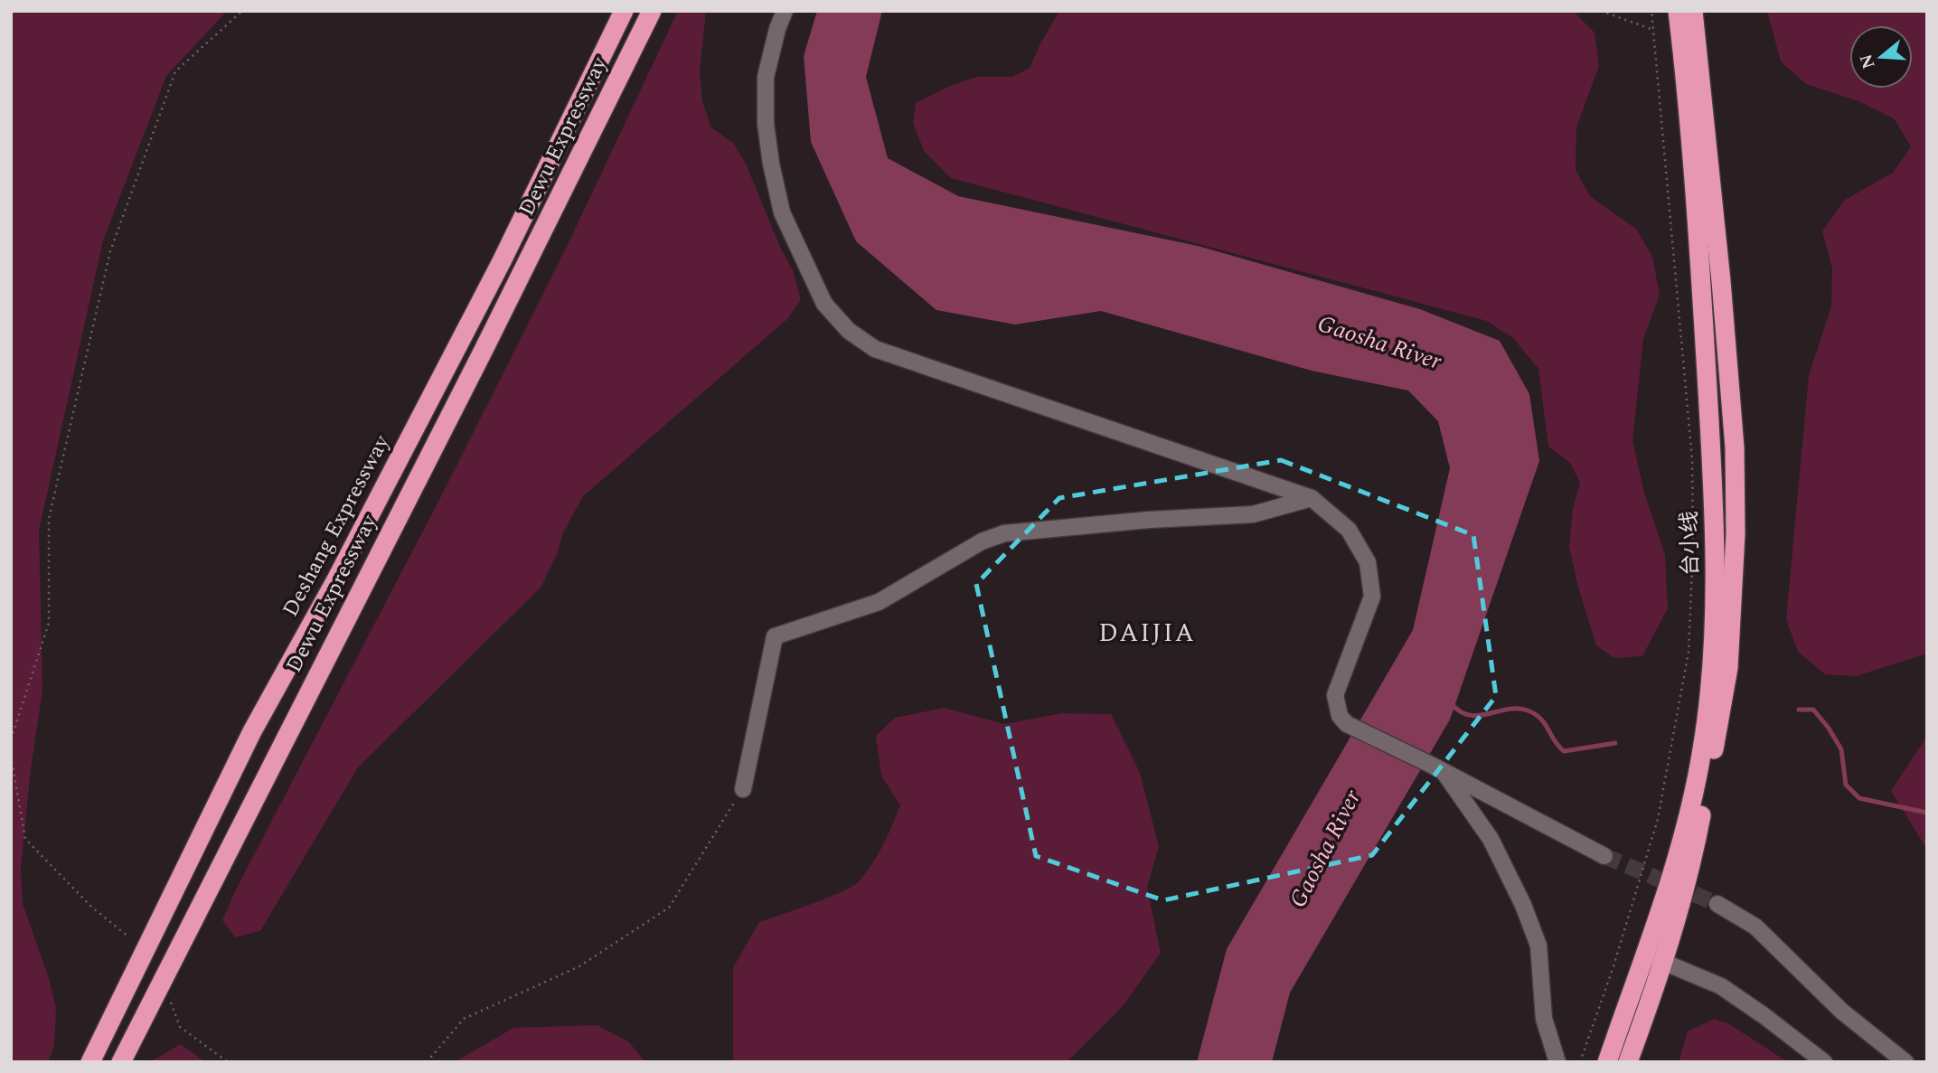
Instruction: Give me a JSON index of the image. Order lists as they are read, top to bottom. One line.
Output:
{"streets":{"highway":["Dewu Expressway","Deshang Expressway","台小线"]},"districts":["DAIJIA"],"water":["Gaosha River"],"north":"left"}
